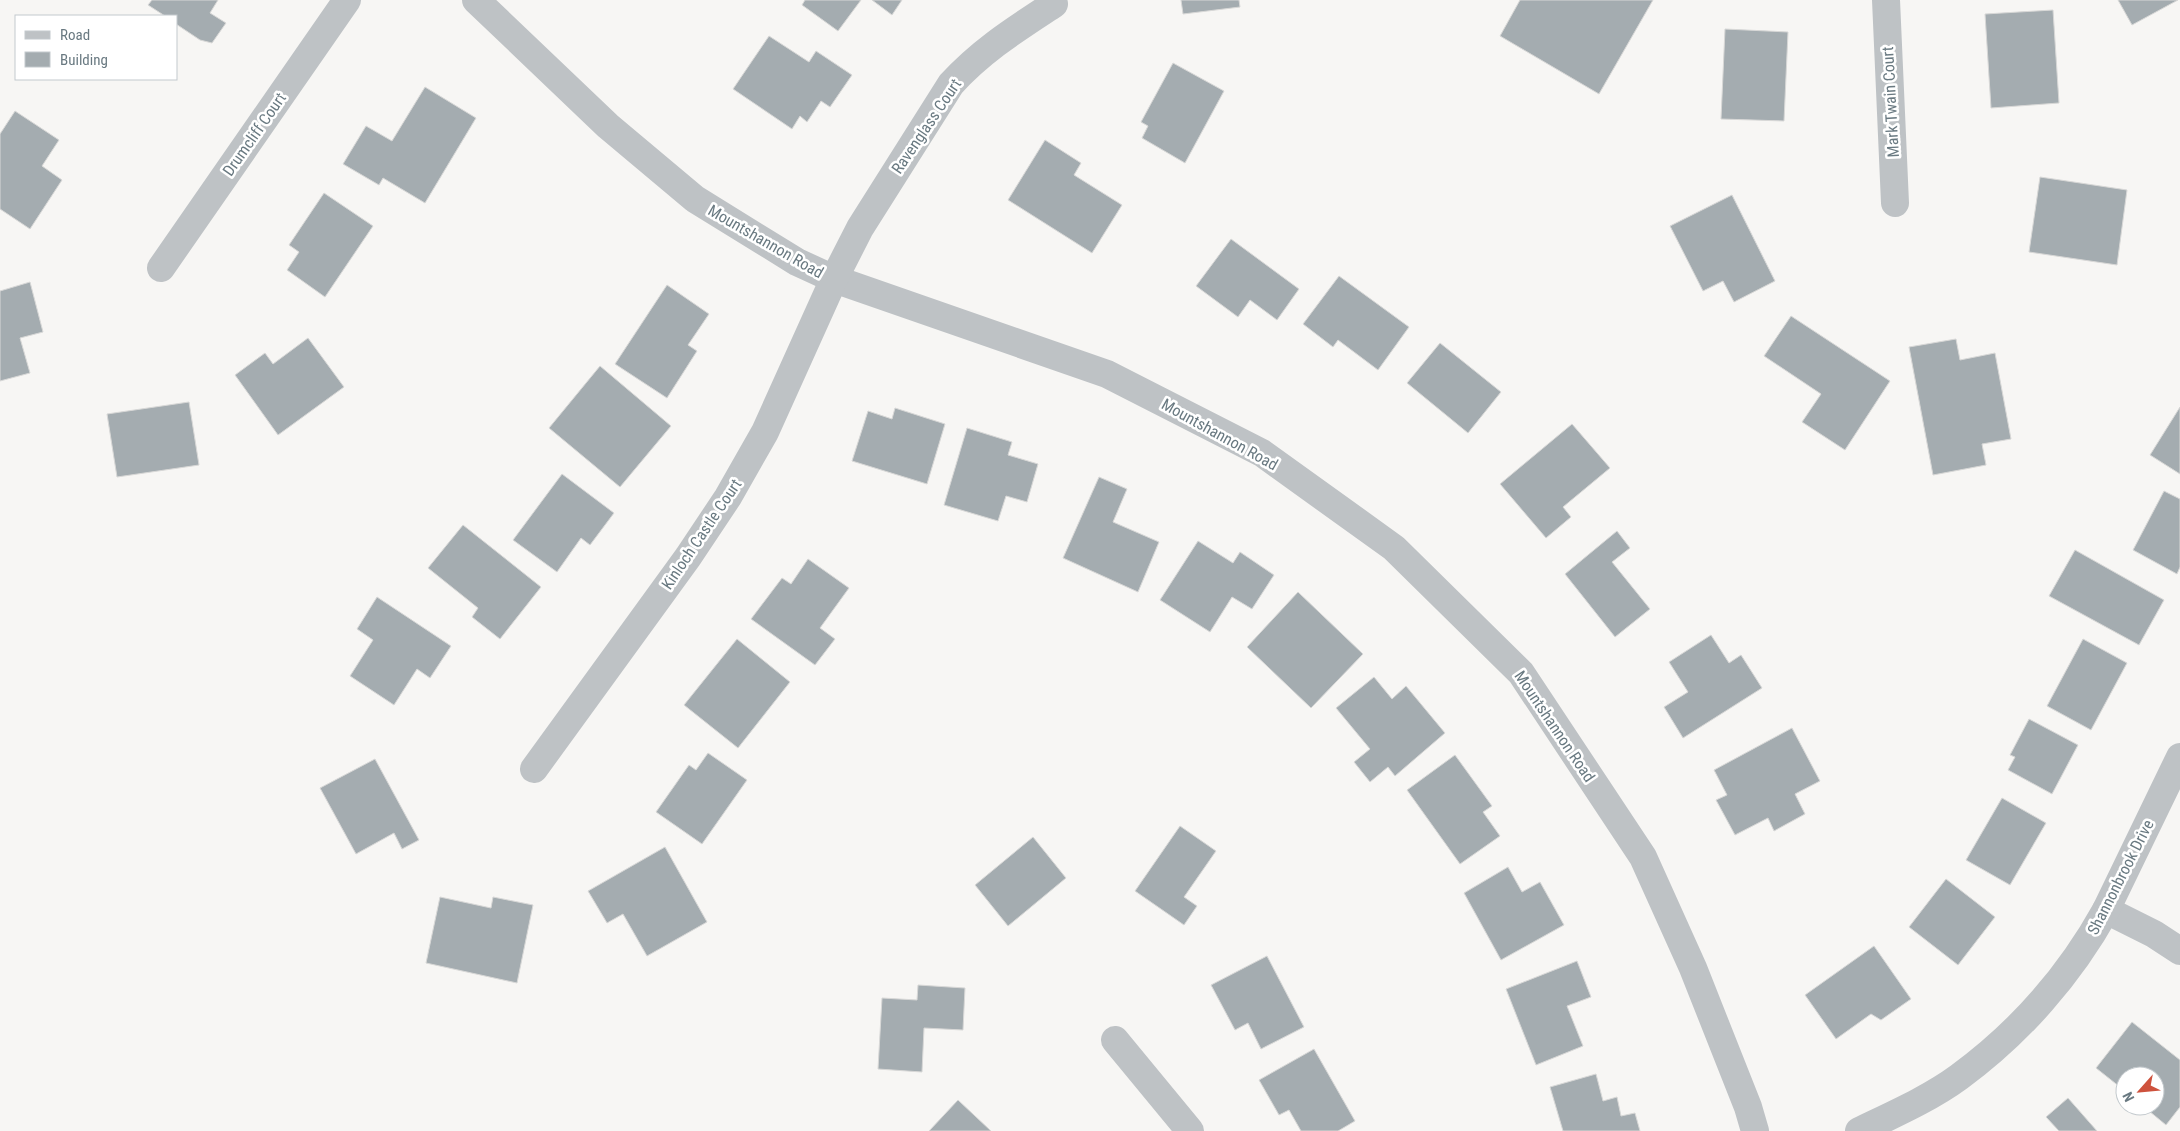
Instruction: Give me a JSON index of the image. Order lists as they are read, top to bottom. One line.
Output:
{"streets":{"street":["Mark Twain Court","Ravenglass Court","Drumcliff Court","Mountshannon Road","Kinloch Castle Court","Shannonbrook Drive"]},"crossings":[["Ravenglass Court","Mountshannon Road"],["Ravenglass Court","Kinloch Castle Court"],["Mountshannon Road","Kinloch Castle Court"]],"legend":["Road","Building"],"north":"bottom left"}
